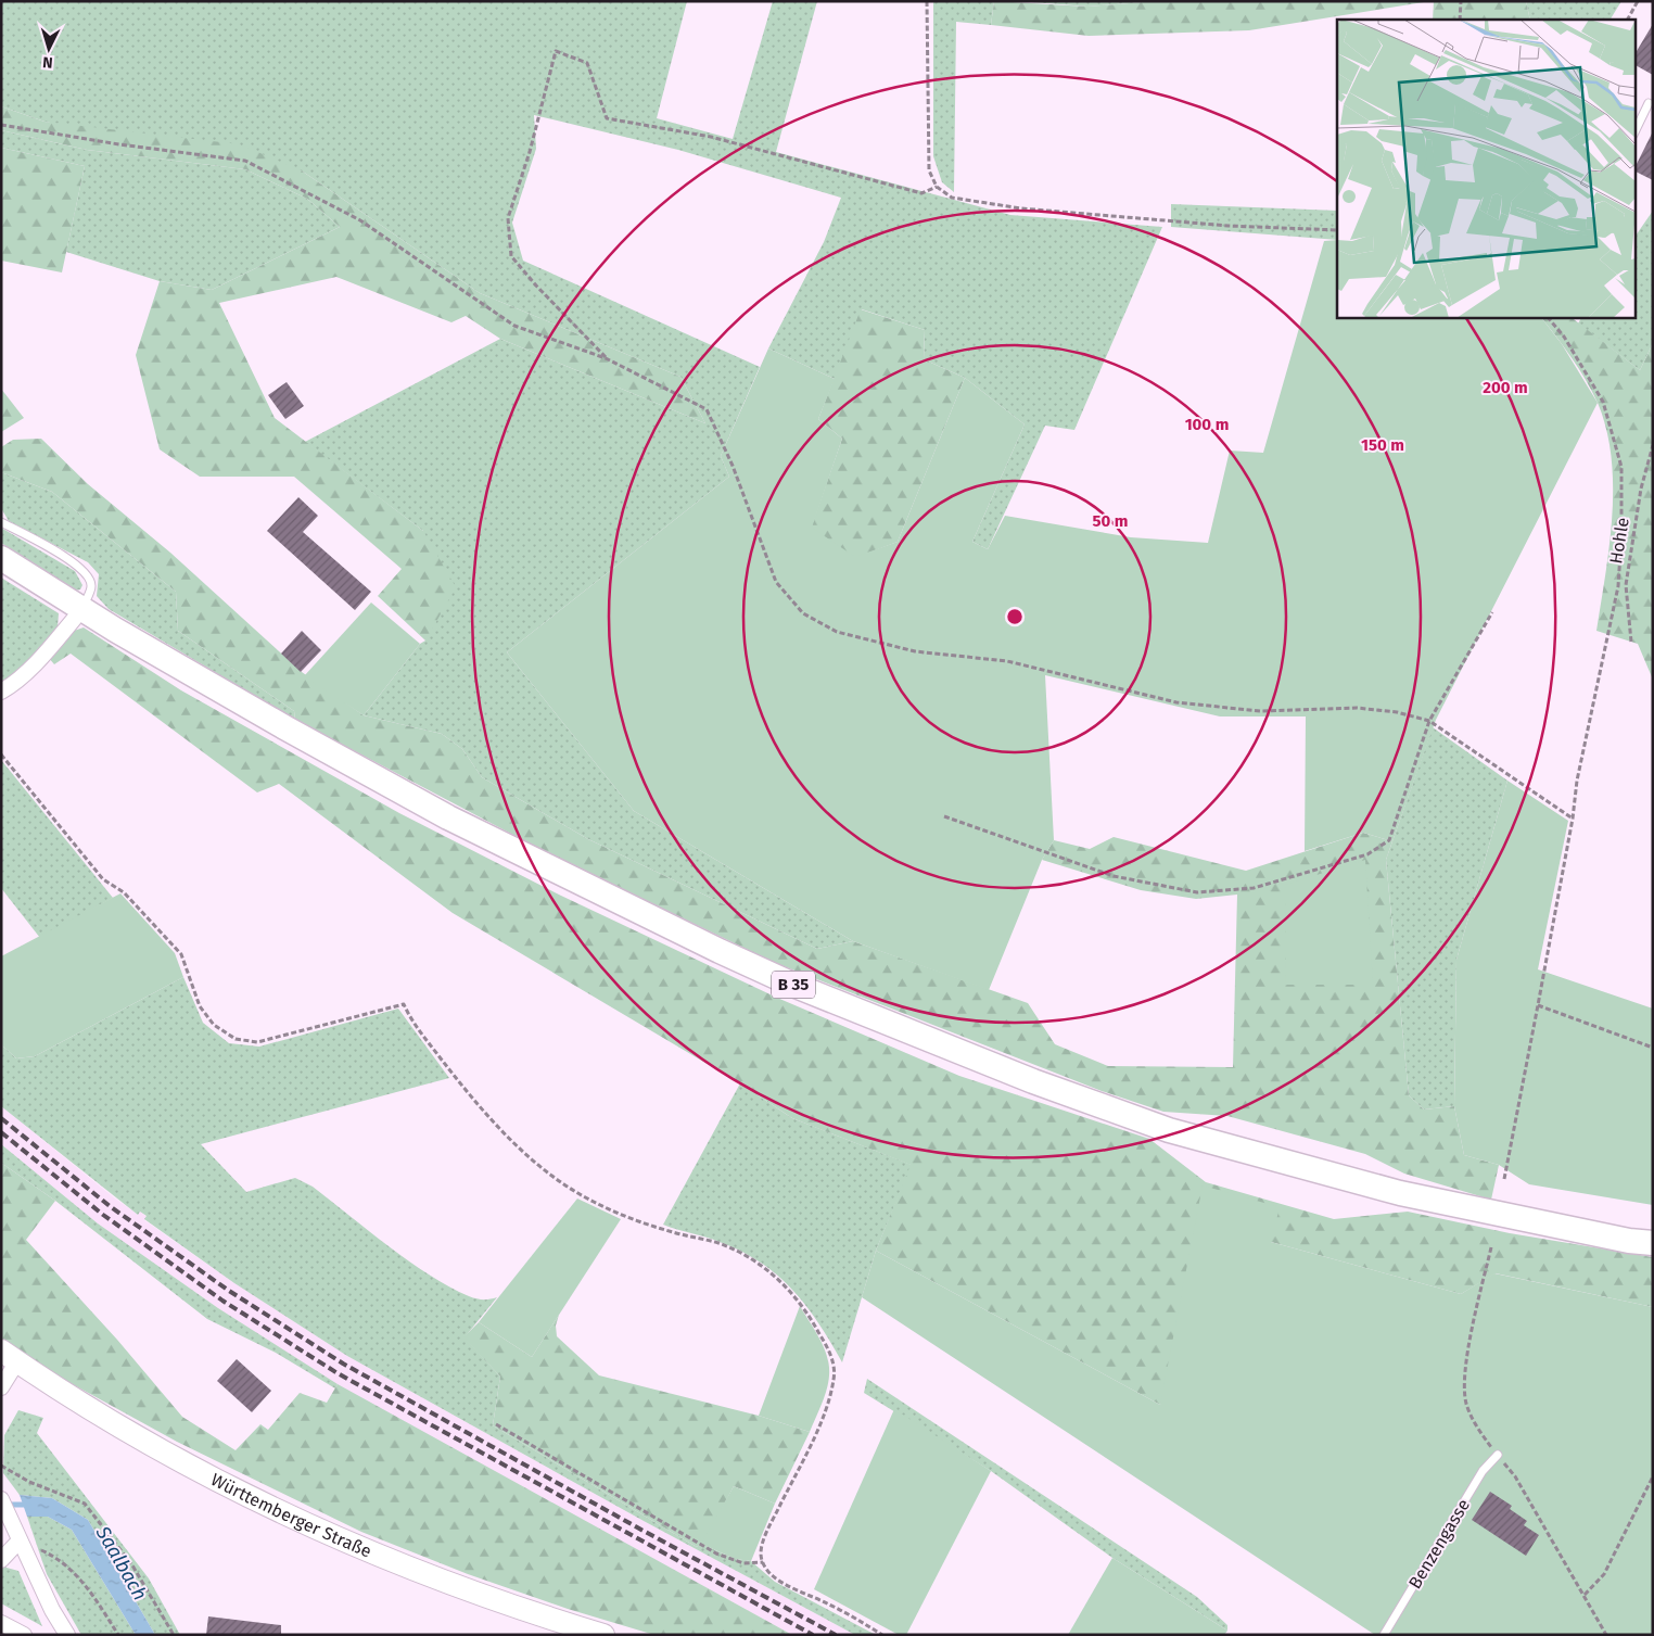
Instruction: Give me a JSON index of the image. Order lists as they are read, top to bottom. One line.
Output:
{"streets":{"main road":["B 35","Württemberger Straße"],"lane":["Benzengasse"],"path":["Hohle"]},"water":["Saalbach"],"north":"bottom","rings":["200 m","100 m","150 m","50 m"]}
